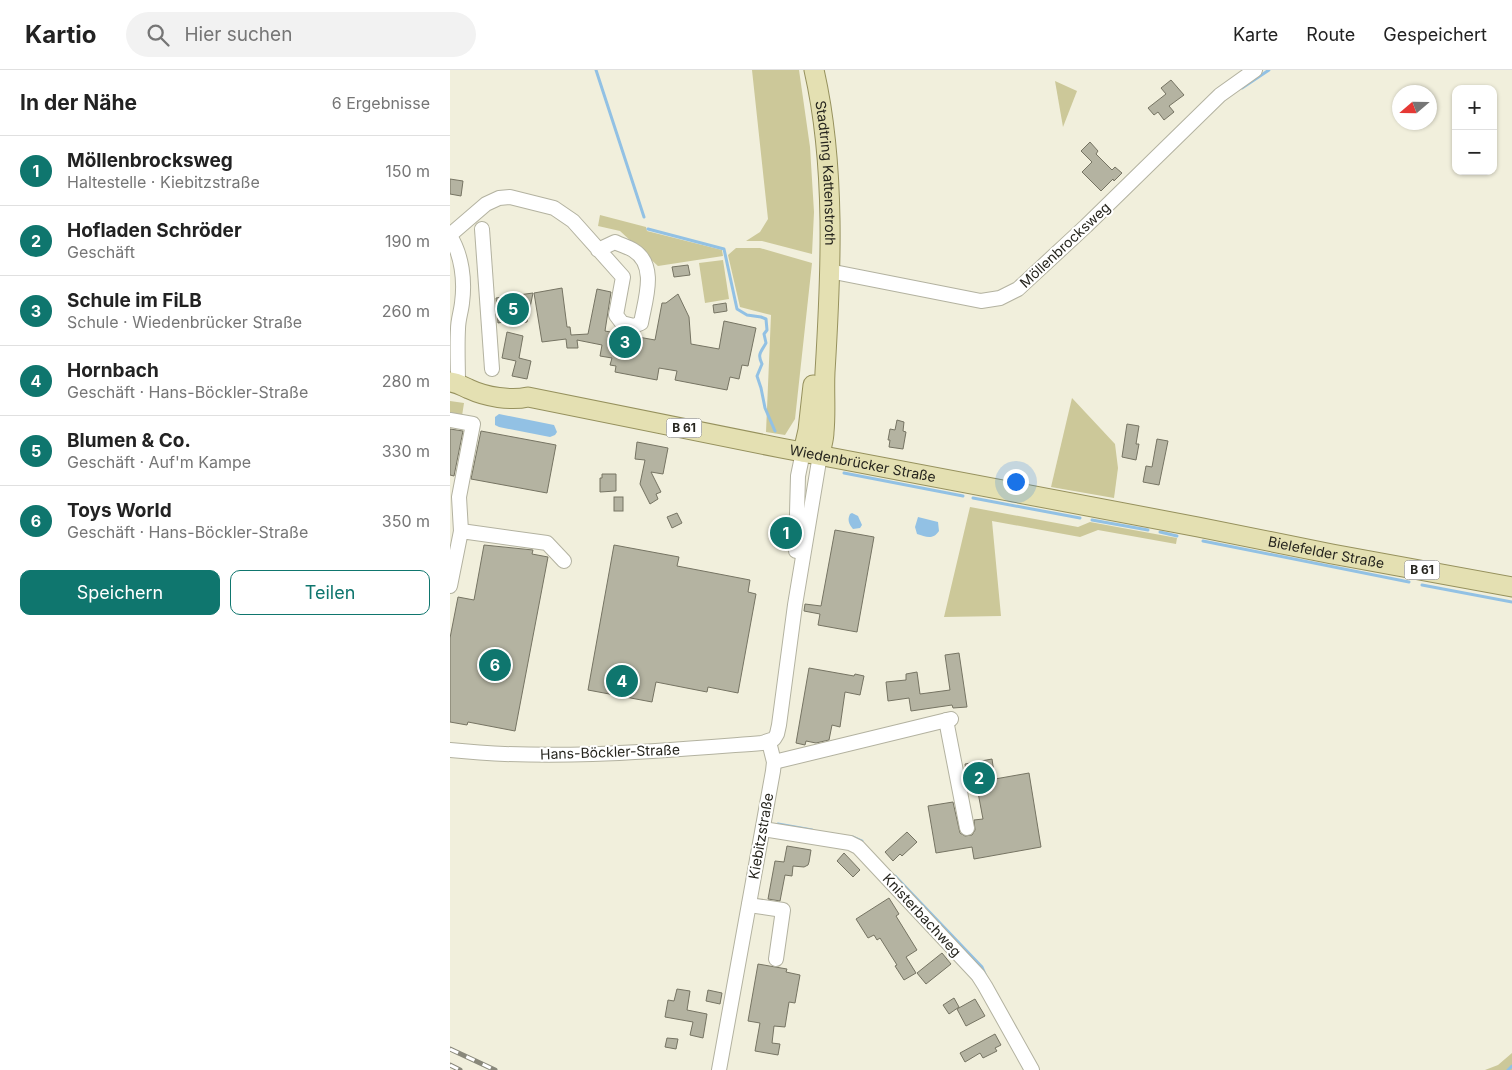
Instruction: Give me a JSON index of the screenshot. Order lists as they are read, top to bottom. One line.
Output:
{"streets":{"main road":["Stadtring Kattenstroth","B 61","Wiedenbrücker Straße","Bielefelder Straße"],"street":["Möllenbrocksweg","Hans-Böckler-Straße","Kiebitzstraße","Knisterbachweg"]},"crossings":[["Stadtring Kattenstroth","Möllenbrocksweg"],["Stadtring Kattenstroth","Wiedenbrücker Straße"],["Wiedenbrücker Straße","Bielefelder Straße"],["Hans-Böckler-Straße","Kiebitzstraße"],["Kiebitzstraße","Knisterbachweg"]],"north":"left","page":{"header":"Kartio","search":"Hier suchen","nav":["Karte","Route","Gespeichert"],"heading":["In der Nähe","6 Ergebnisse"],"map_buttons":["+","−"],"list":[{"mark":"1","name":"Möllenbrocksweg","note":"Haltestelle · Kiebitzstraße","value":"150 m"},{"mark":"2","name":"Hofladen Schröder","note":"Geschäft","value":"190 m"},{"mark":"3","name":"Schule im FiLB","note":"Schule · Wiedenbrücker Straße","value":"260 m"},{"mark":"4","name":"Hornbach","note":"Geschäft · Hans-Böckler-Straße","value":"280 m"},{"mark":"5","name":"Blumen & Co.","note":"Geschäft · Auf'm Kampe","value":"330 m"},{"mark":"6","name":"Toys World","note":"Geschäft · Hans-Böckler-Straße","value":"350 m"}],"pins":["5","3","1","6","4","2"],"buttons":["Speichern","Teilen"]}}
